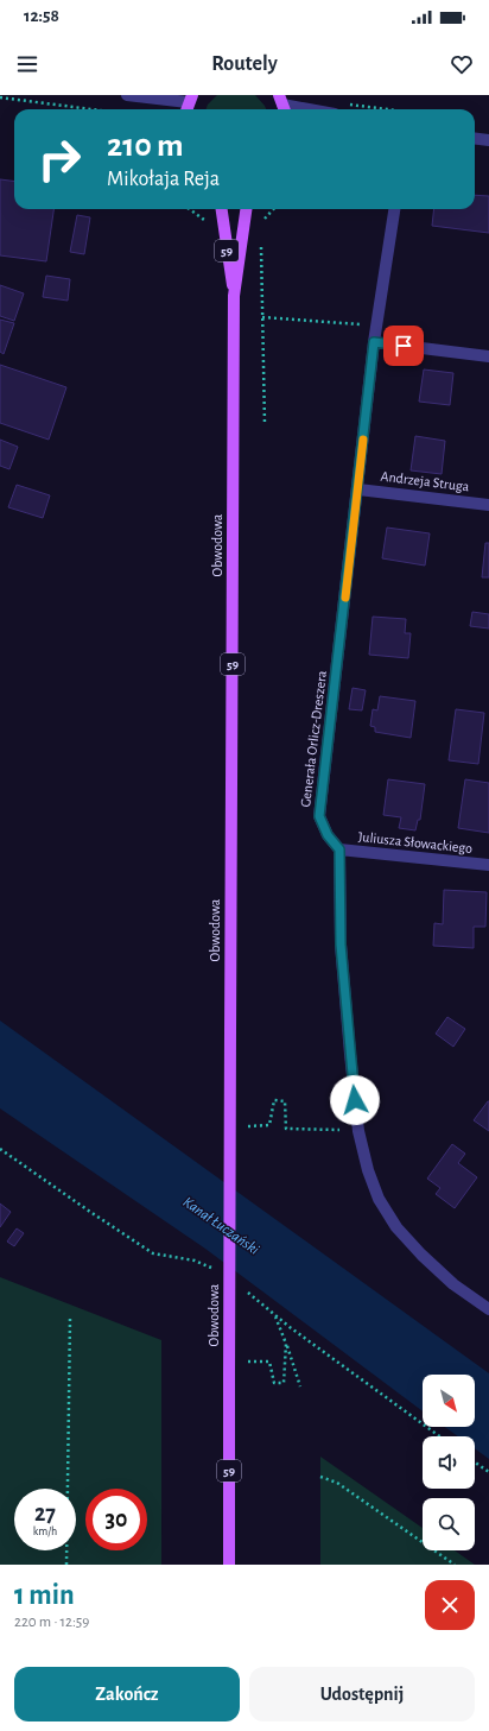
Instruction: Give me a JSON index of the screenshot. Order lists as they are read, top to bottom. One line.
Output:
{"streets":{"main road":["59","Obwodowa"],"street":["Andrzeja Struga","Generała Orlicz-Dreszera","Juliusza Słowackiego"]},"crossings":[["Andrzeja Struga","Generała Orlicz-Dreszera"],["Generała Orlicz-Dreszera","Juliusza Słowackiego"]],"water":["Kanał Łuczański"],"north":"bottom right","page":{"status":"12:58","header":"Routely","turn":["210 m","Mikołaja Reja"],"speed":"27 km/h","limit":"30","heading":["1 min","220 m · 12:59"],"buttons":["Zakończ","Udostępnij"]}}
